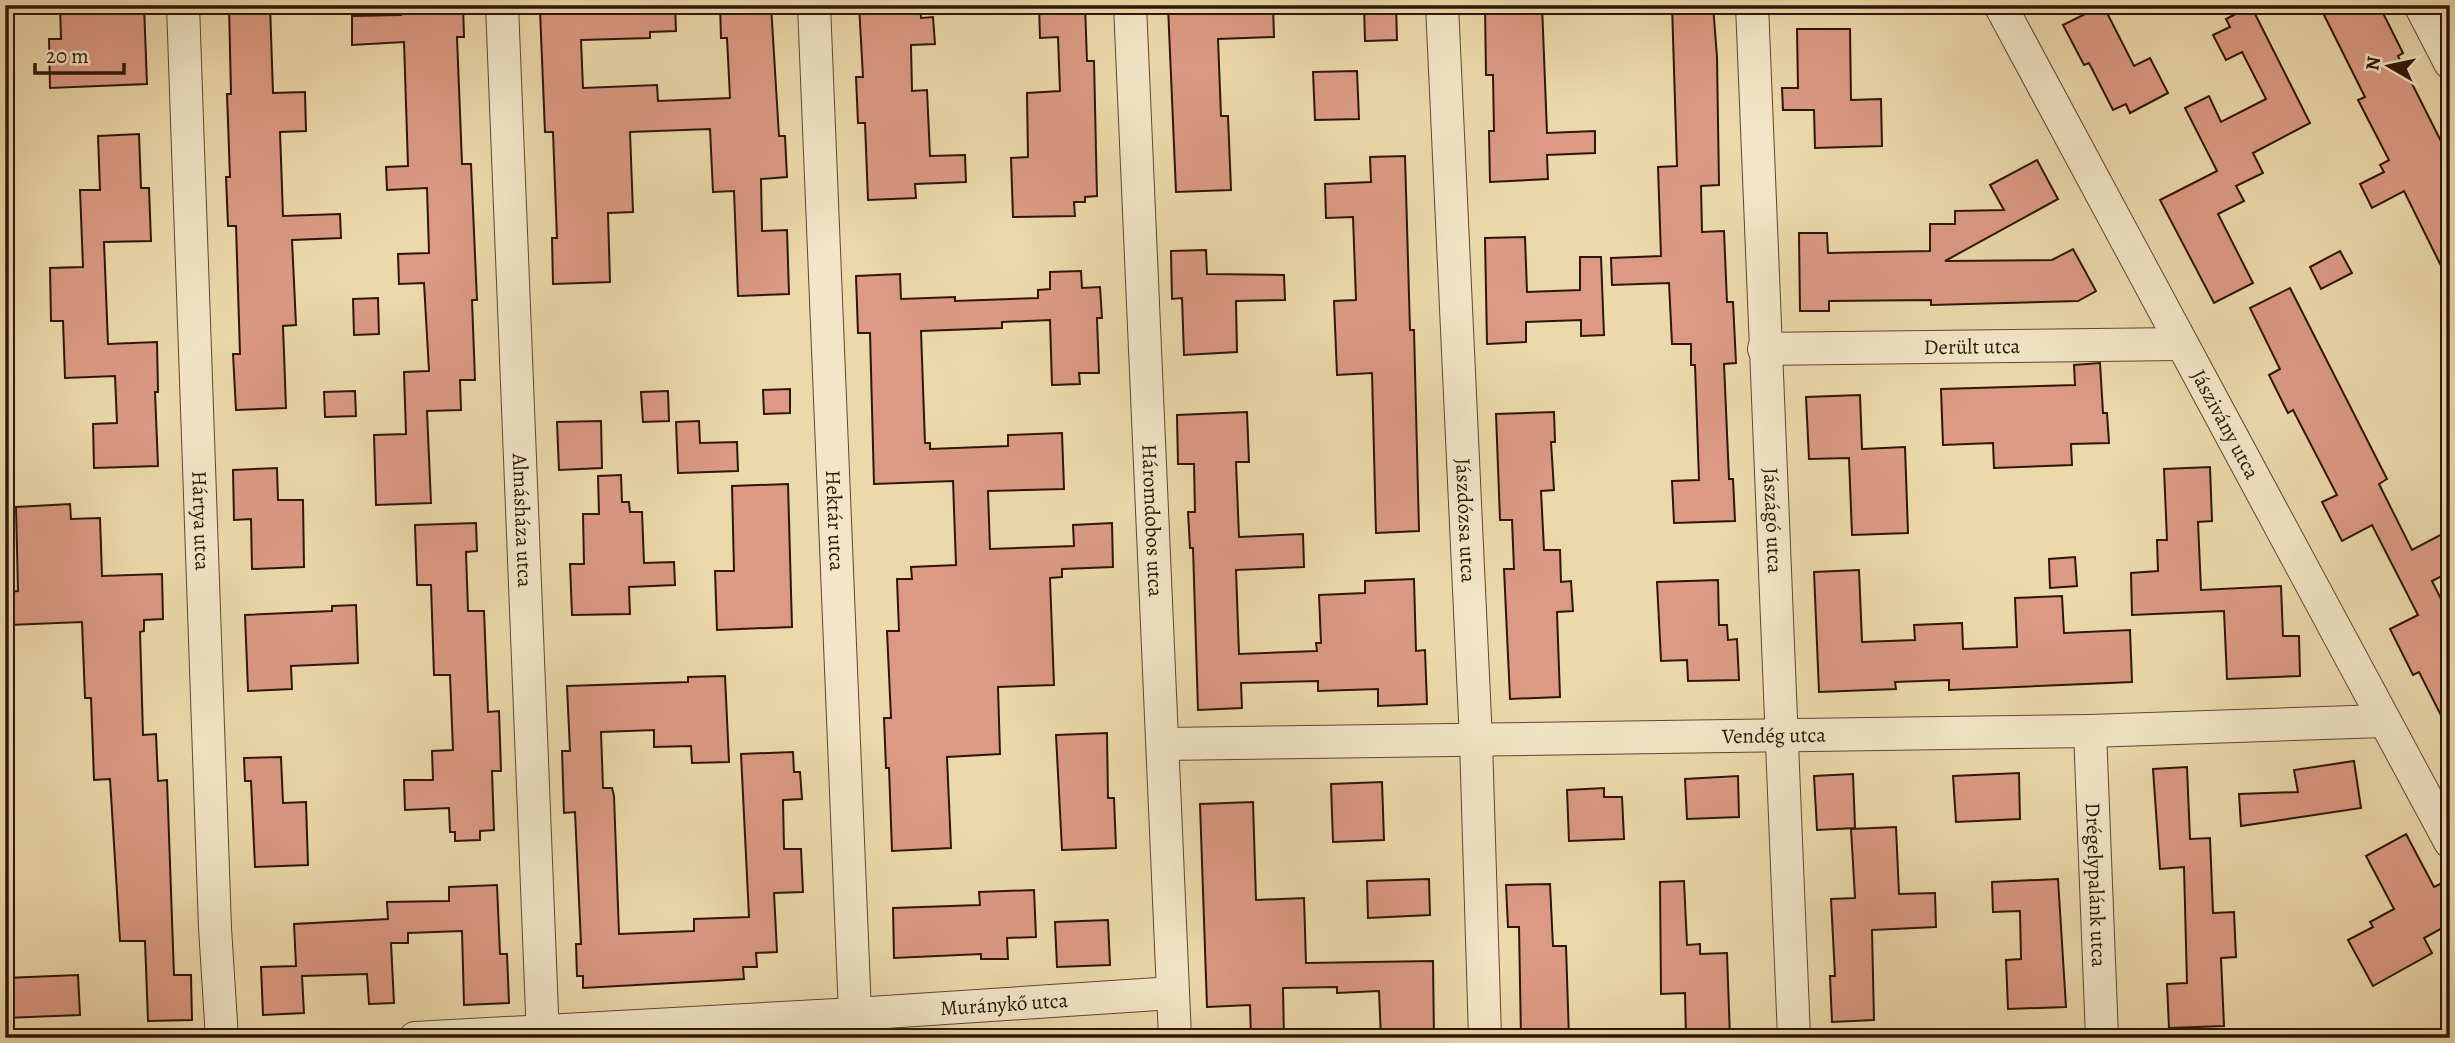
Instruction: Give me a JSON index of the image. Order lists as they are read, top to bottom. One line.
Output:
{"streets":{"street":["Derült utca","Jászivány utca","Almásháza utca","Háromdobos utca","Jászdózsa utca","Hártya utca","Hektár utca","Jászágó utca","Vendég utca","Drégelypalánk utca","Muránykő utca"]},"crossings":[["Derült utca","Jászivány utca"],["Derült utca","Jászágó utca"],["Jászivány utca","Vendég utca"],["Almásháza utca","Muránykő utca"],["Háromdobos utca","Vendég utca"],["Háromdobos utca","Muránykő utca"],["Jászdózsa utca","Vendég utca"],["Hektár utca","Muránykő utca"],["Jászágó utca","Vendég utca"],["Vendég utca","Drégelypalánk utca"]],"scale_bar":"20 m","north":"left"}
